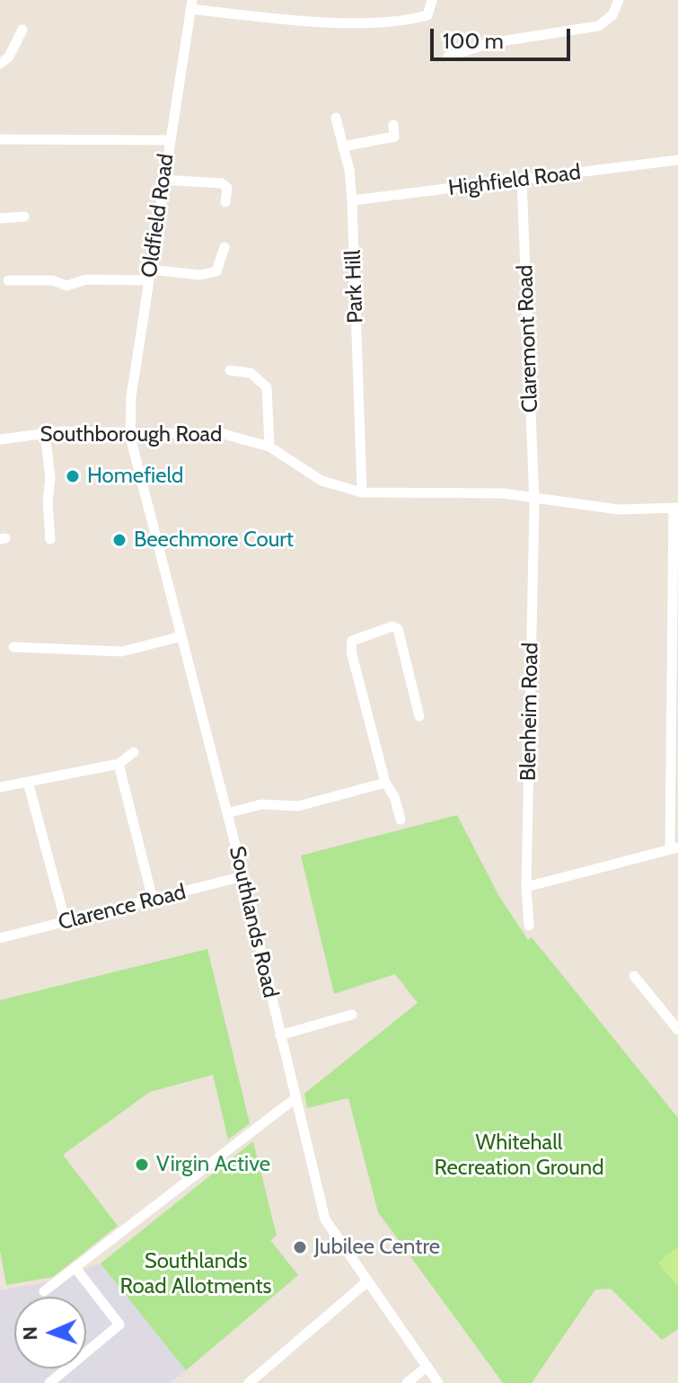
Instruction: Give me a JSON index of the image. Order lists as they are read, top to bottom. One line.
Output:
{"streets":{"street":["Highfield Road","Oldfield Road","Park Hill","Claremont Road","Southborough Road","Blenheim Road","Clarence Road","Southlands Road"]},"crossings":[["Highfield Road","Park Hill"],["Highfield Road","Claremont Road"],["Oldfield Road","Southborough Road"],["Oldfield Road","Southlands Road"],["Park Hill","Southborough Road"],["Claremont Road","Southborough Road"],["Claremont Road","Blenheim Road"],["Southborough Road","Blenheim Road"],["Southborough Road","Southlands Road"],["Clarence Road","Southlands Road"]],"parks":["Whitehall Recreation Ground","Southlands Road Allotments"],"places":["Homefield","Beechmore Court","Virgin Active","Jubilee Centre"],"scale_bar":"100 m","north":"left"}
